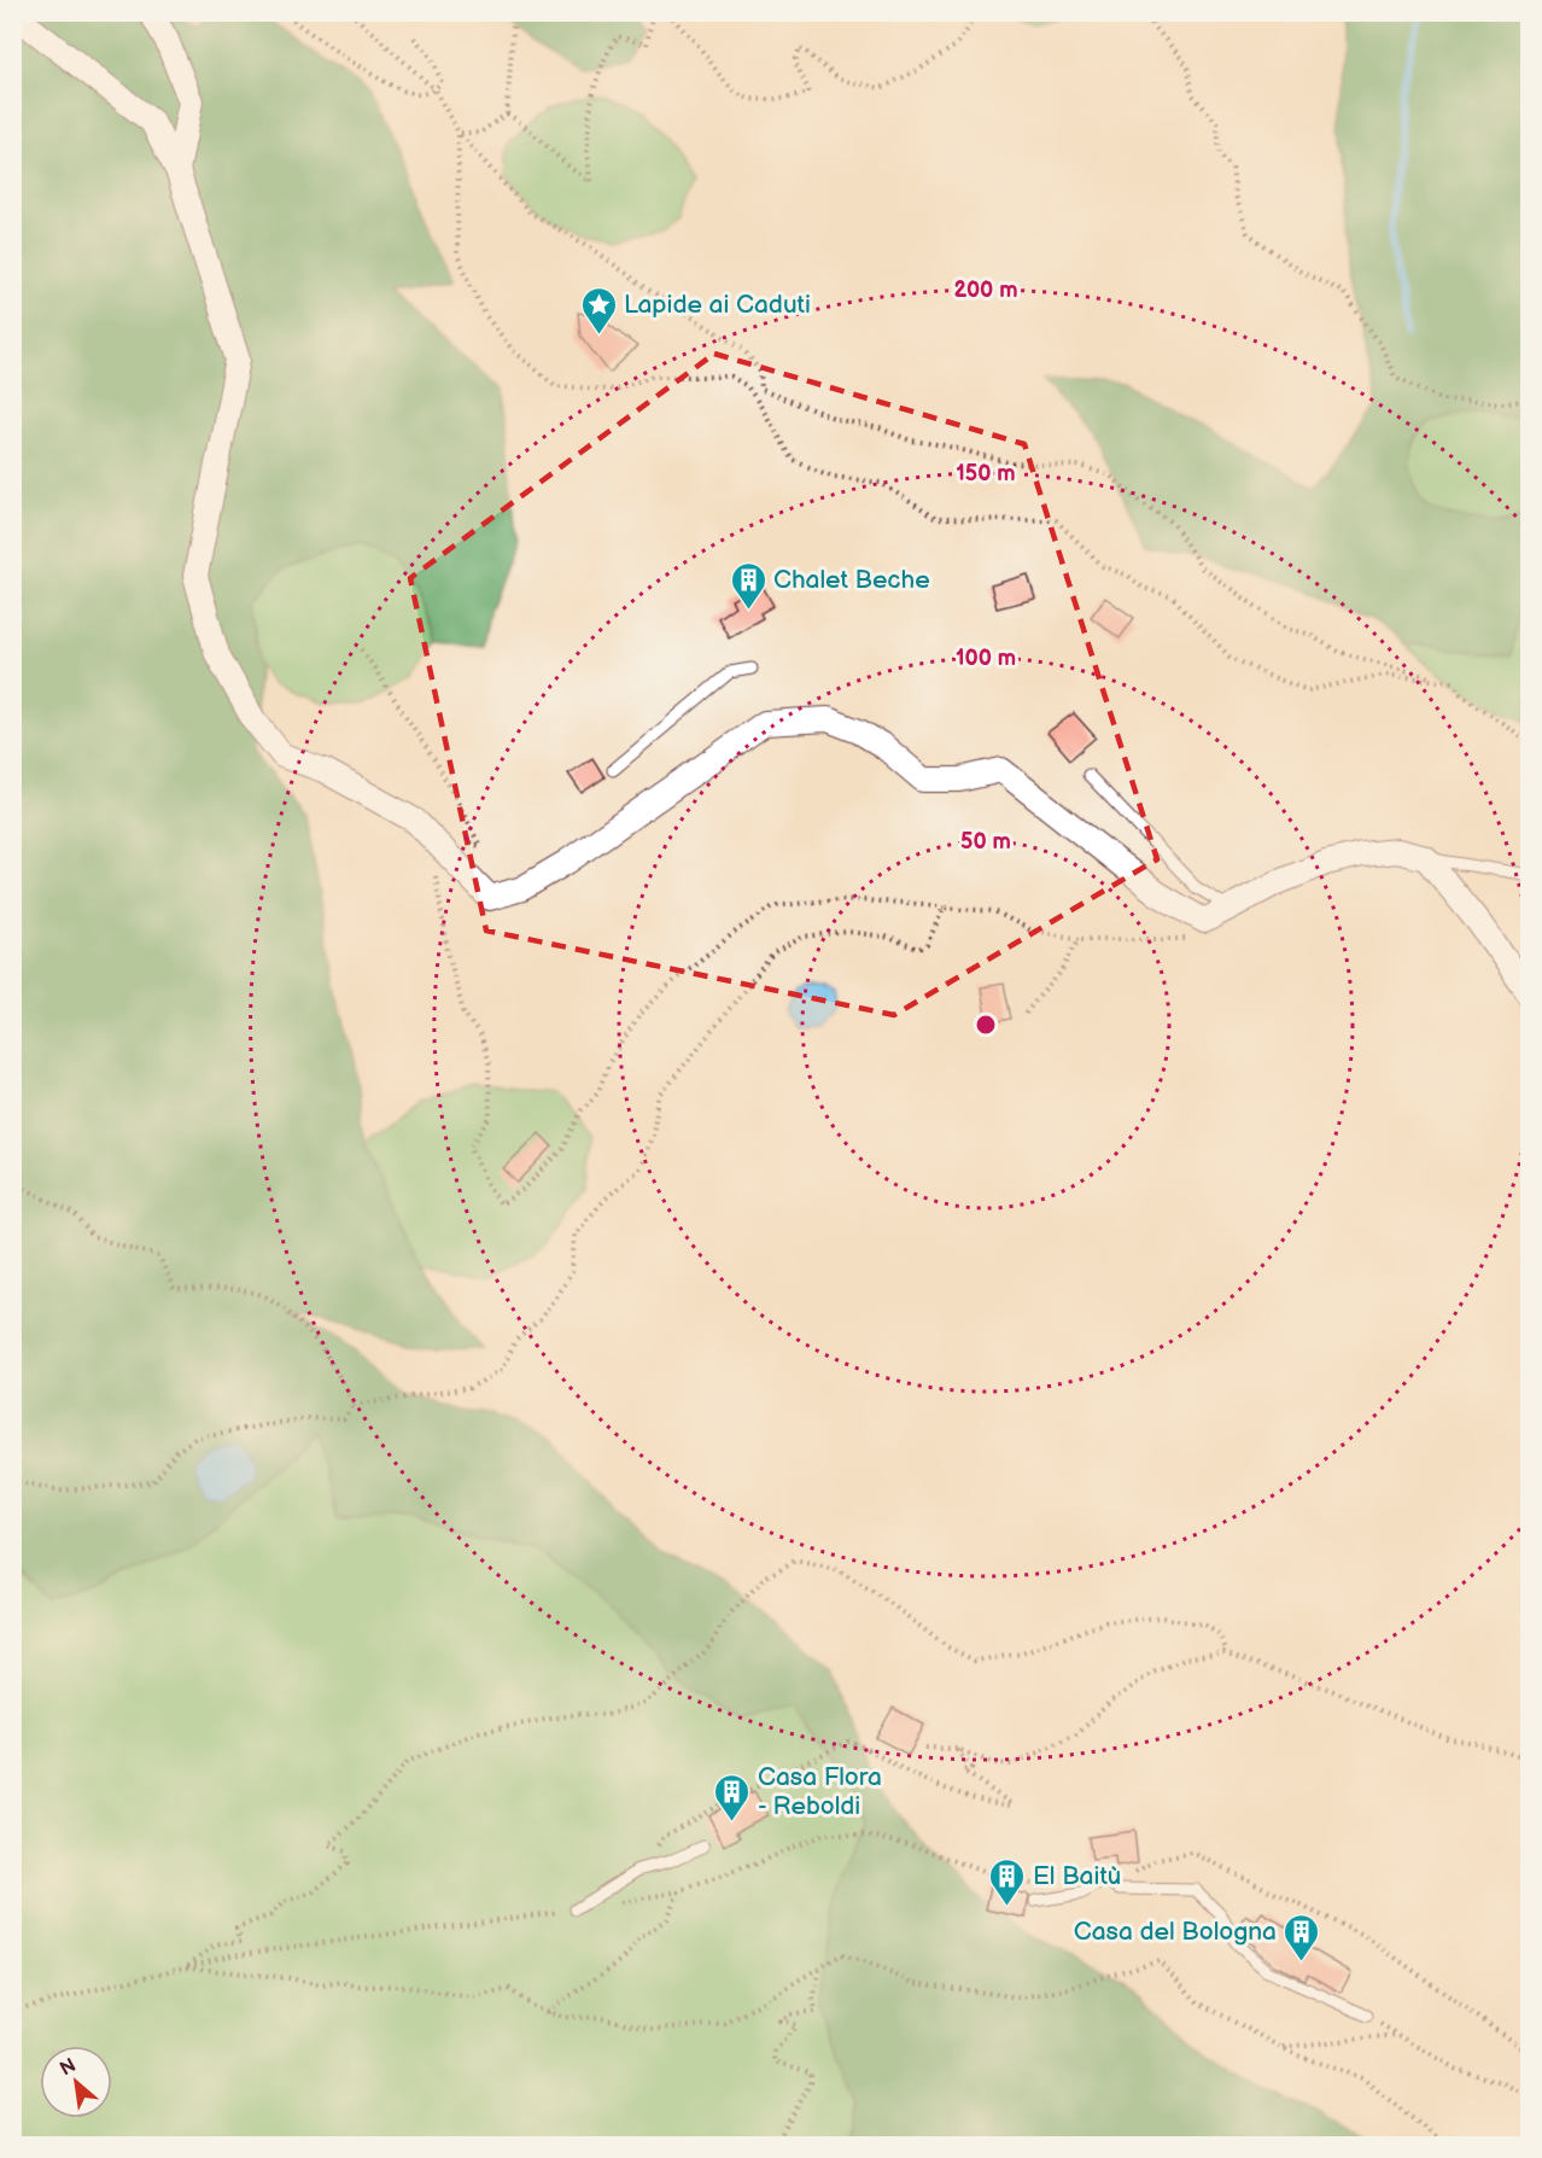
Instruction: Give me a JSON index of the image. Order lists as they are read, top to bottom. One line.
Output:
{"places":{"place":["Lapide ai Caduti"],"building":["Chalet Beche","Casa Flora - Reboldi","El Baitù","Casa del Bologna"]},"north":"top left","rings":["200 m","150 m","100 m","50 m"]}
